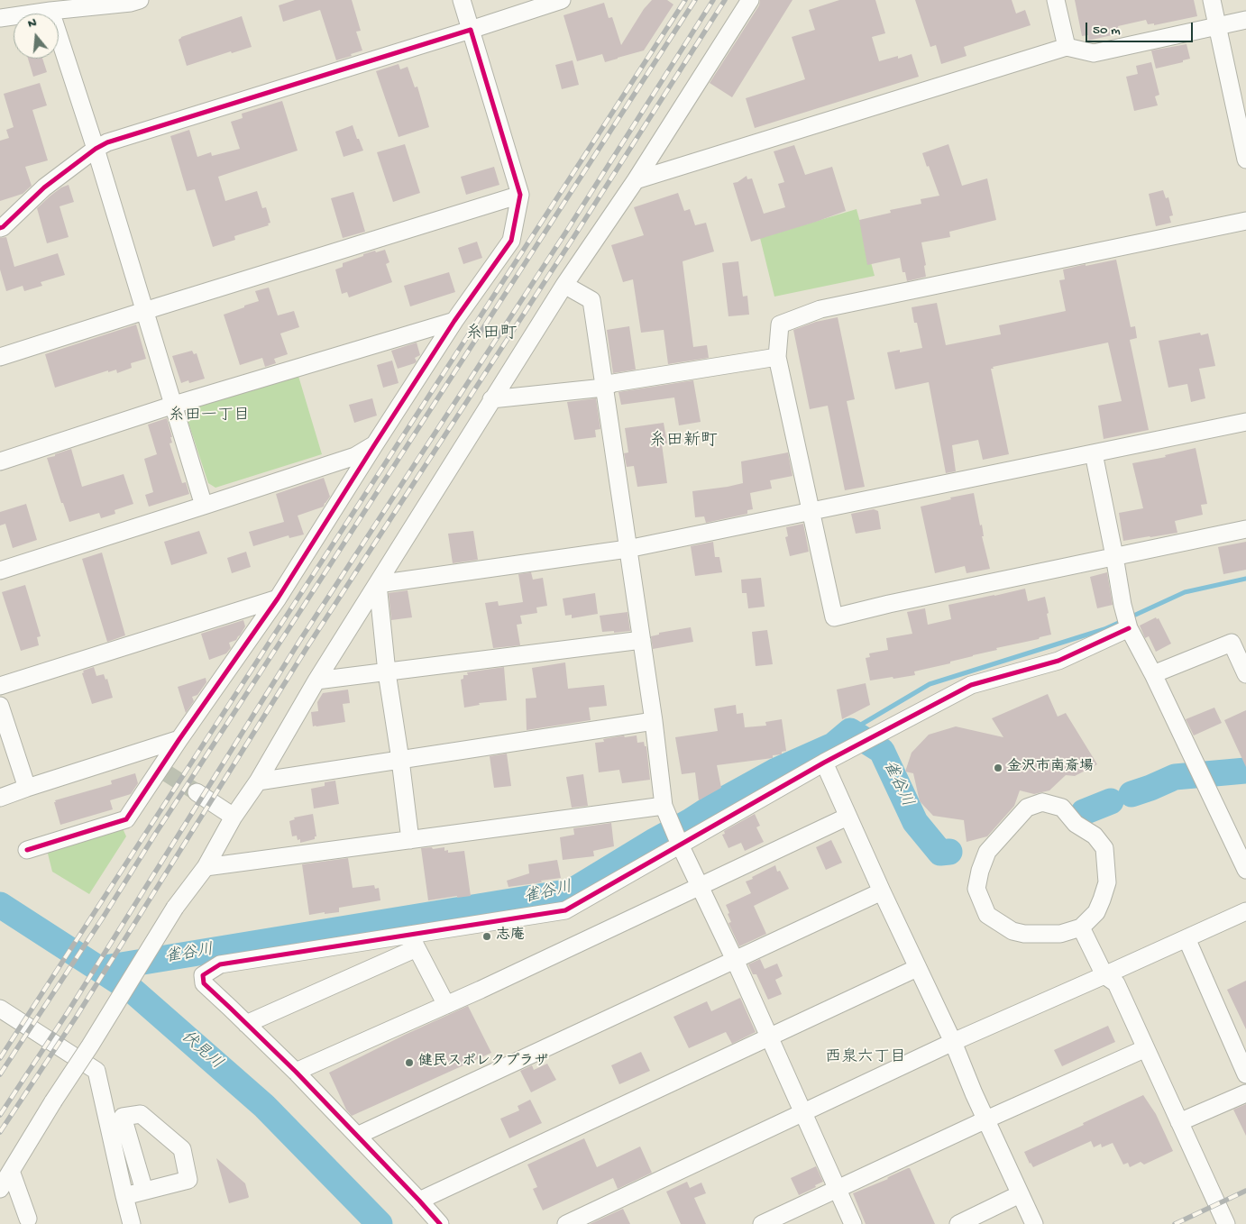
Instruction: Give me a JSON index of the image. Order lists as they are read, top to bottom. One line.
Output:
{"districts":["糸田町","糸田一丁目","糸田新町","西泉六丁目"],"water":["雀谷川","伏見川"],"places":["金沢市南斎場","志庵","健民スポレクプラザ"],"scale_bar":"50 m","north":"top"}
